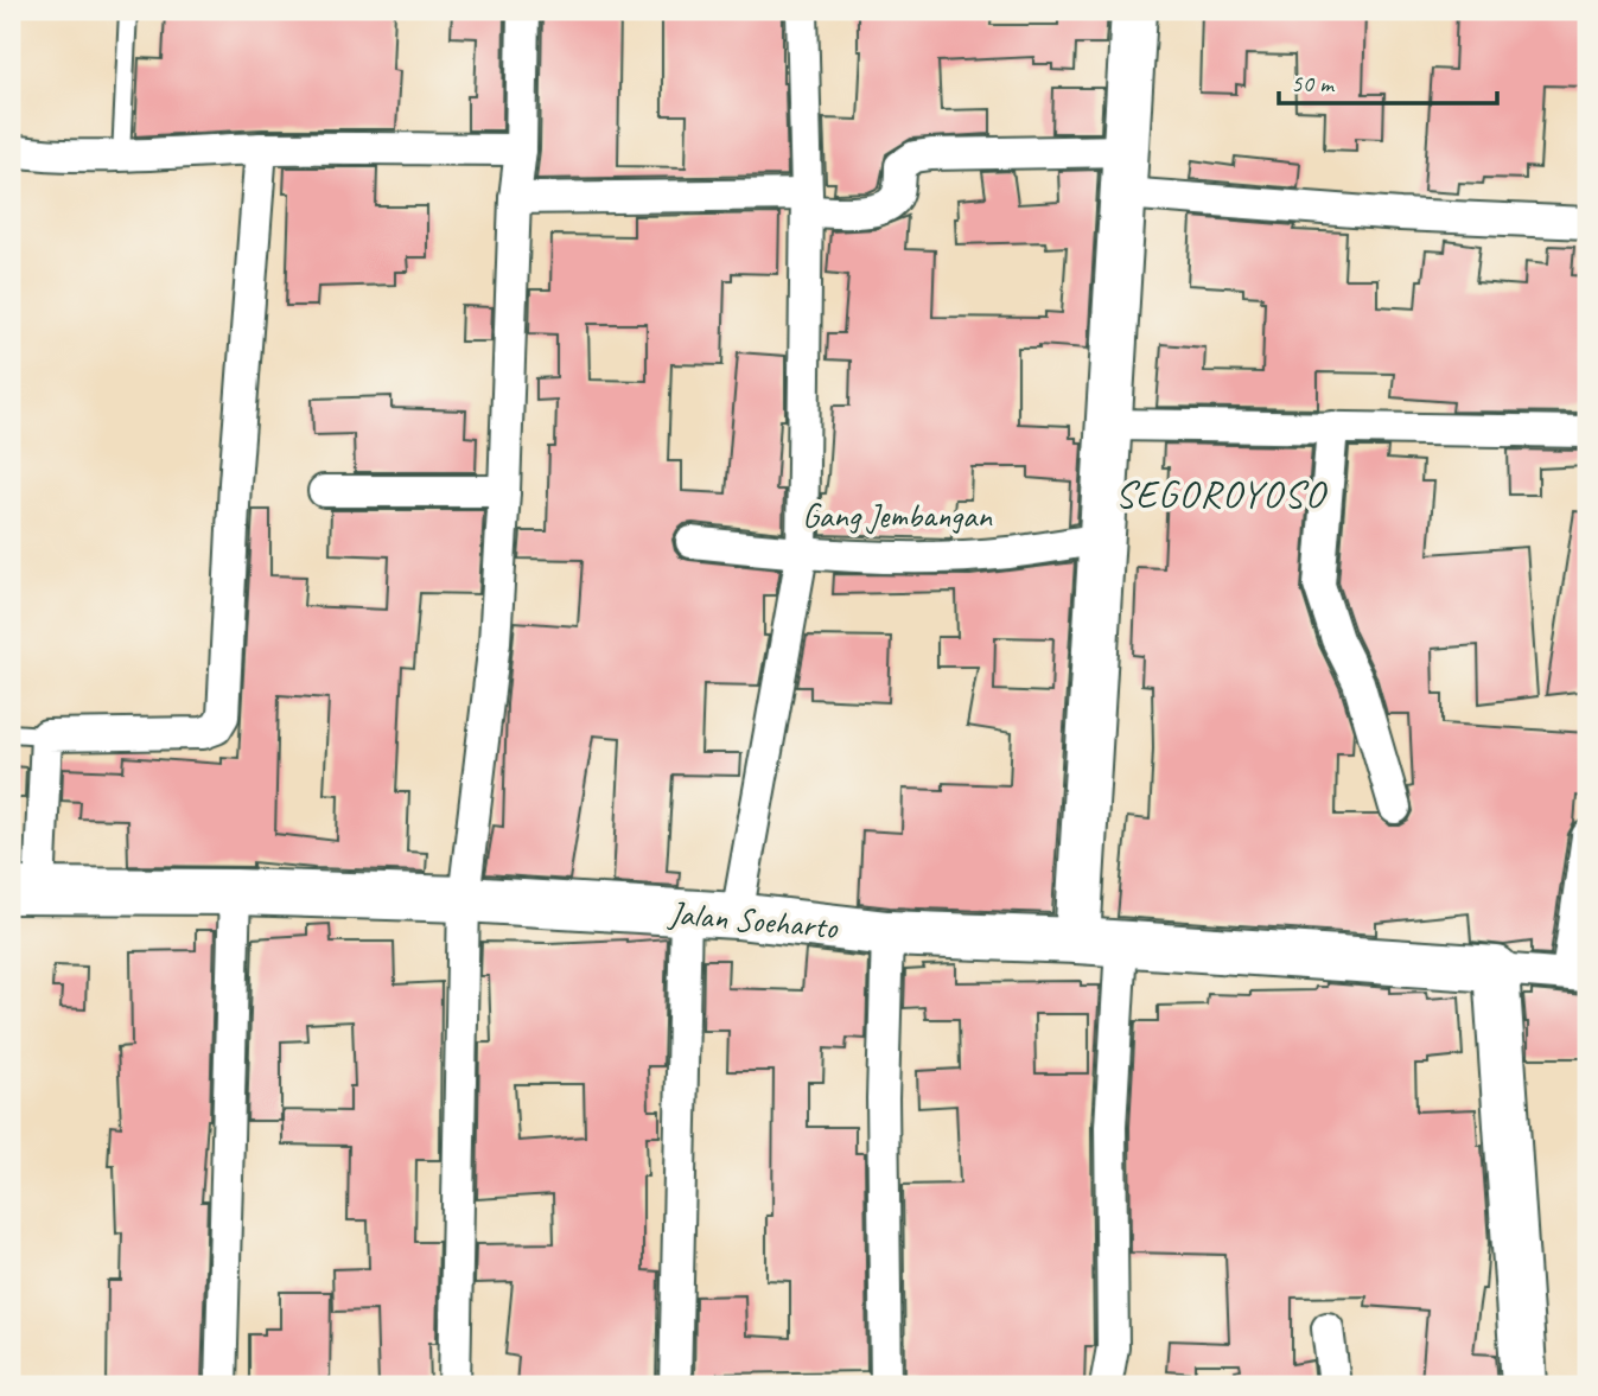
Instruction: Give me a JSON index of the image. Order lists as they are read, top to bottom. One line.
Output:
{"streets":{"main road":["Jalan Soeharto"],"street":["Gang Jembangan"]},"districts":["SEGOROYOSO"],"scale_bar":"50 m"}
